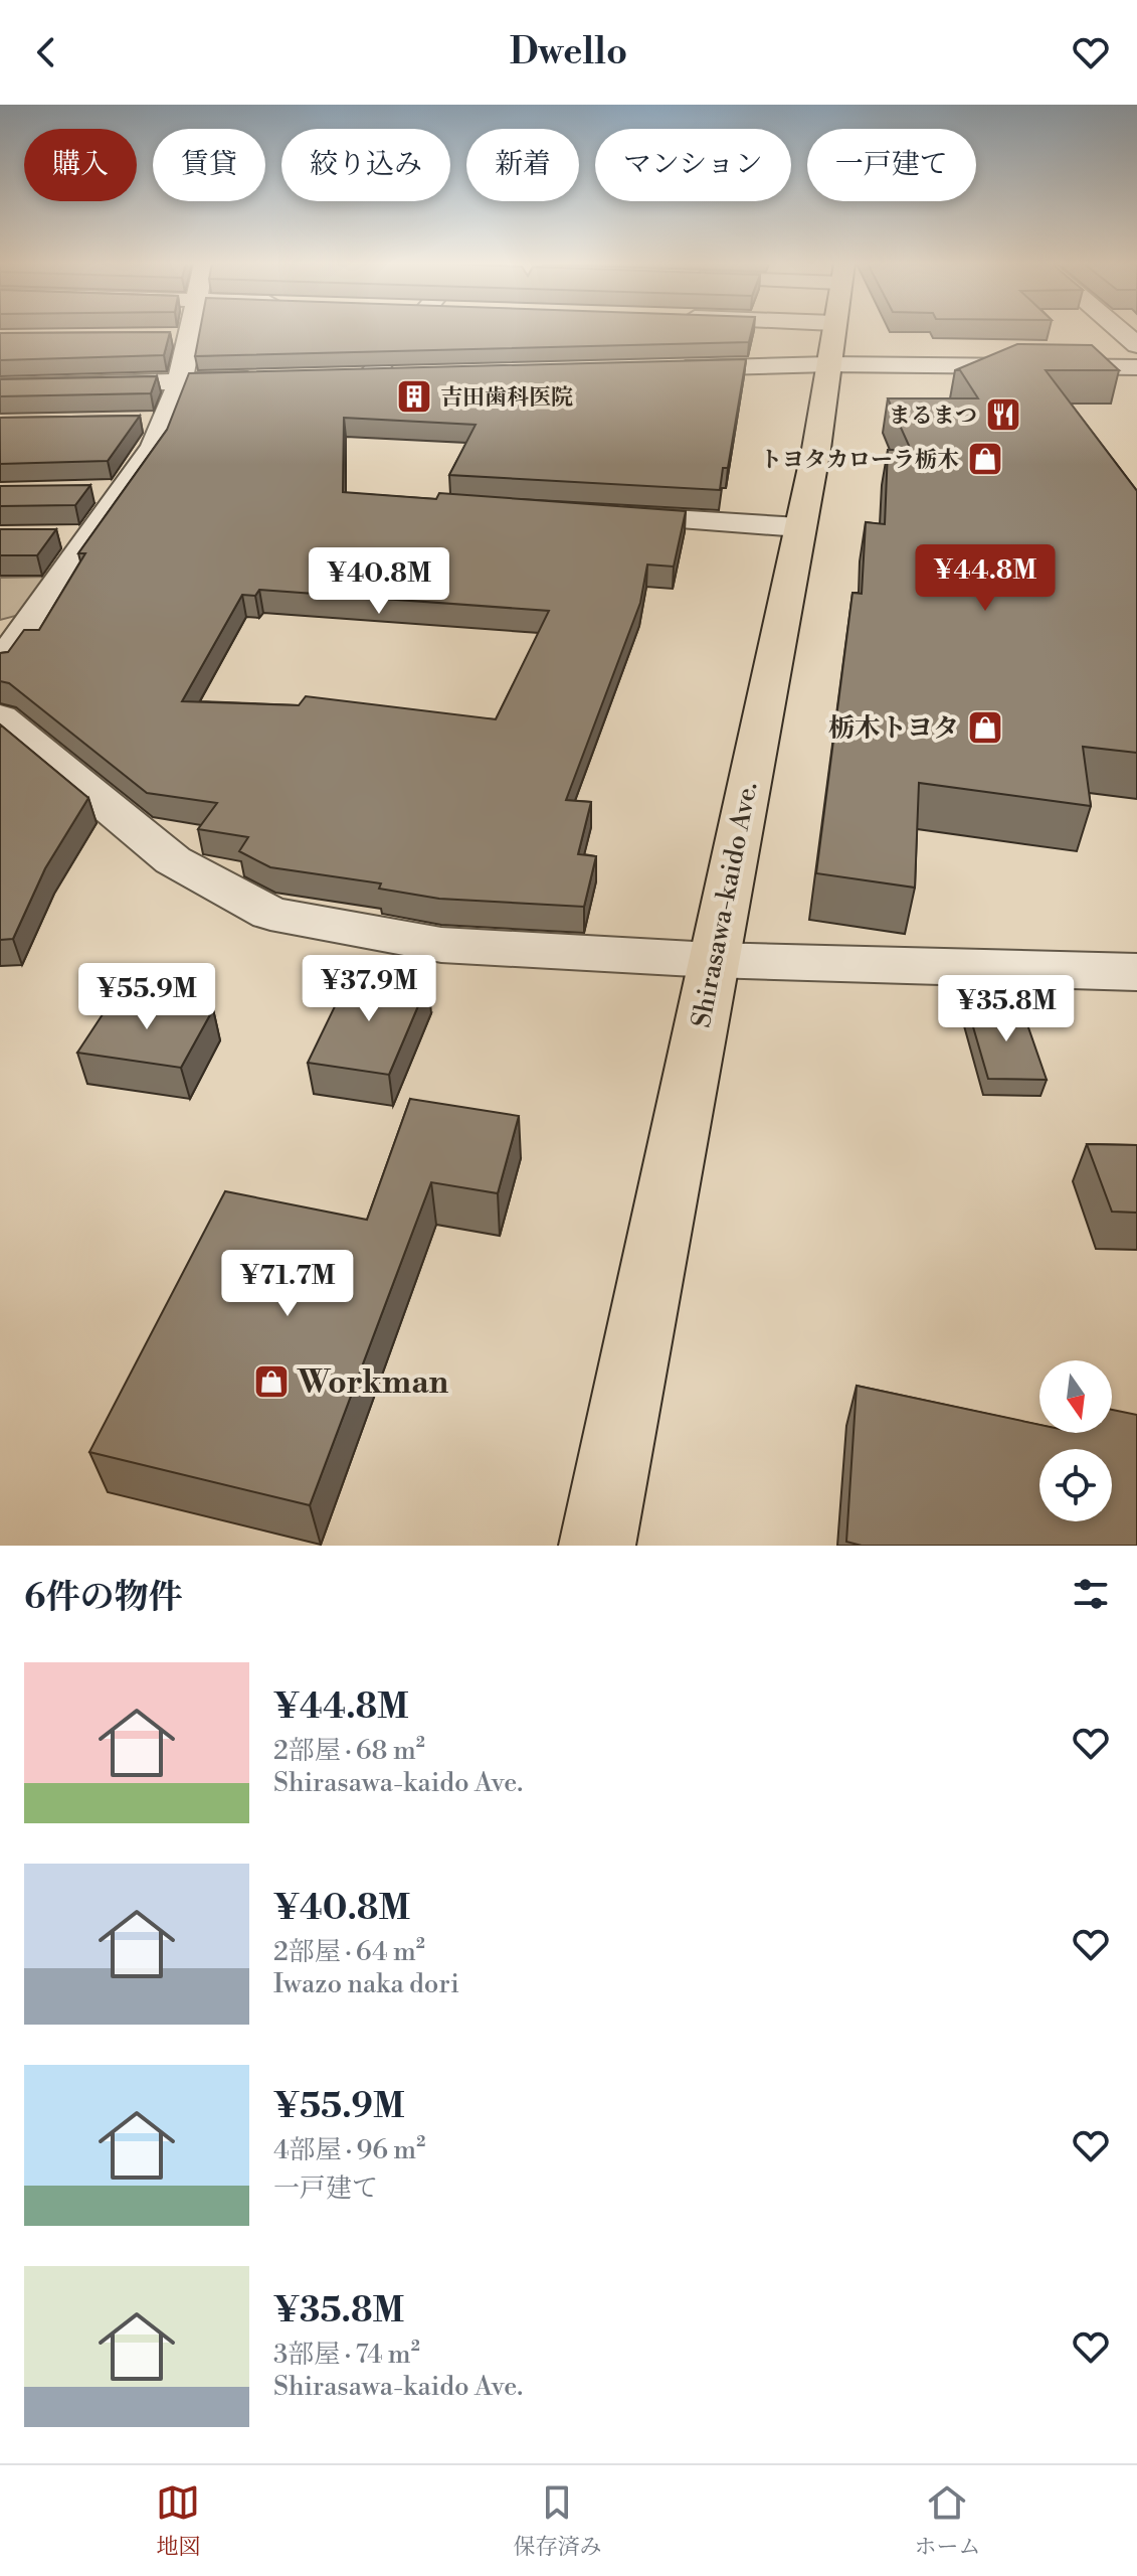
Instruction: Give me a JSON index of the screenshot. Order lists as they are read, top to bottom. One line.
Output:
{"streets":{"main road":["Shirasawa-kaido Ave."]},"places":{"building":["吉田歯科医院"],"restaurant":["まるまつ"],"shop":["トヨタカローラ栃木","栃木トヨタ","Workman"]},"north":"bottom","page":{"header":"Dwello","chip":["購入","賃貸","絞り込み","新着","マンション","一戸建て"],"price":["¥44.8M","¥40.8M","¥37.9M","¥55.9M","¥35.8M","¥71.7M"],"heading":"6件の物件","list":[{"name":"¥44.8M","note":"2部屋 · 68 m² · Shirasawa-kaido Ave."},{"name":"¥40.8M","note":"2部屋 · 64 m² · Iwazo naka dori"},{"name":"¥55.9M","note":"4部屋 · 96 m² · 一戸建て"},{"name":"¥35.8M","note":"3部屋 · 74 m² · Shirasawa-kaido Ave."}],"tabs":["地図","保存済み","ホーム"]}}
